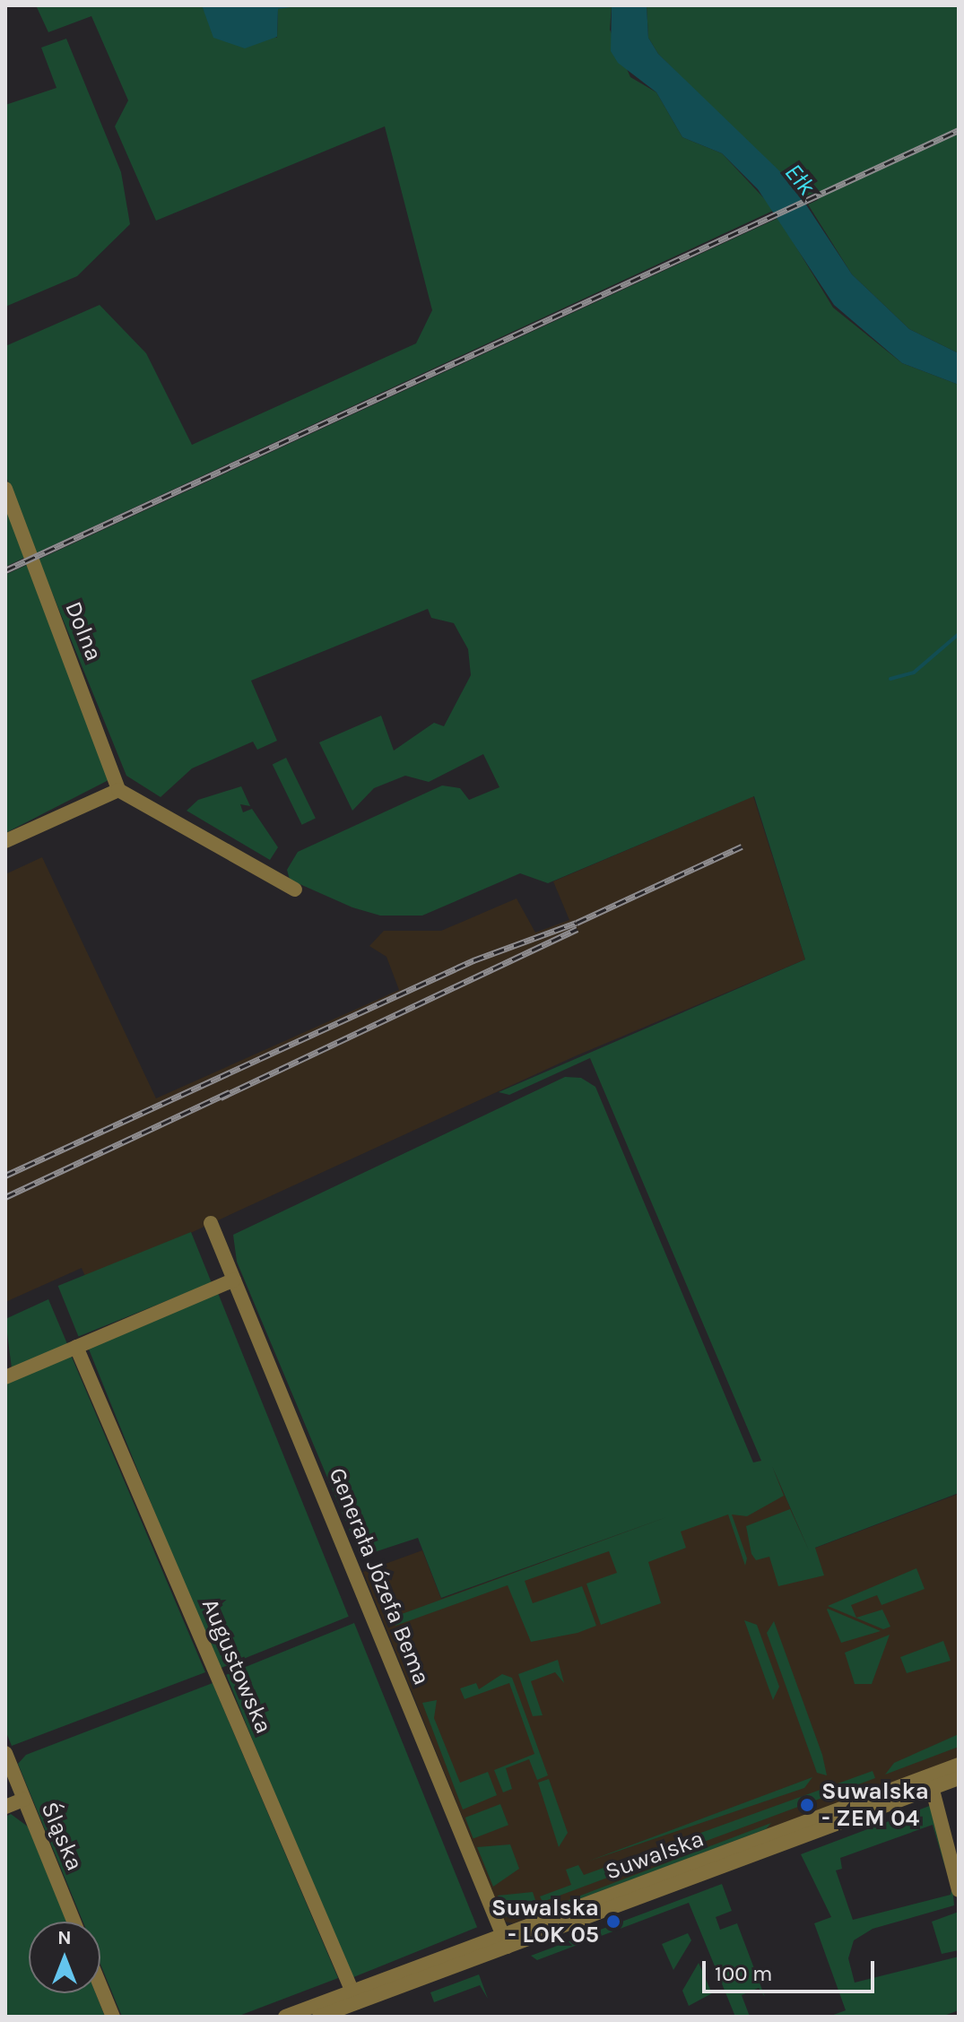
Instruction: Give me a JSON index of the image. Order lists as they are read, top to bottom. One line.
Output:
{"streets":{"street":["Dolna","Generała Józefa Bema","Augustowska","Śląska","Suwalska"]},"crossings":[["Generała Józefa Bema","Suwalska"],["Augustowska","Suwalska"]],"water":["Ełk"],"places":["Suwalska - ZEM 04","Suwalska - LOK 05"],"scale_bar":"100 m","north":"top"}
